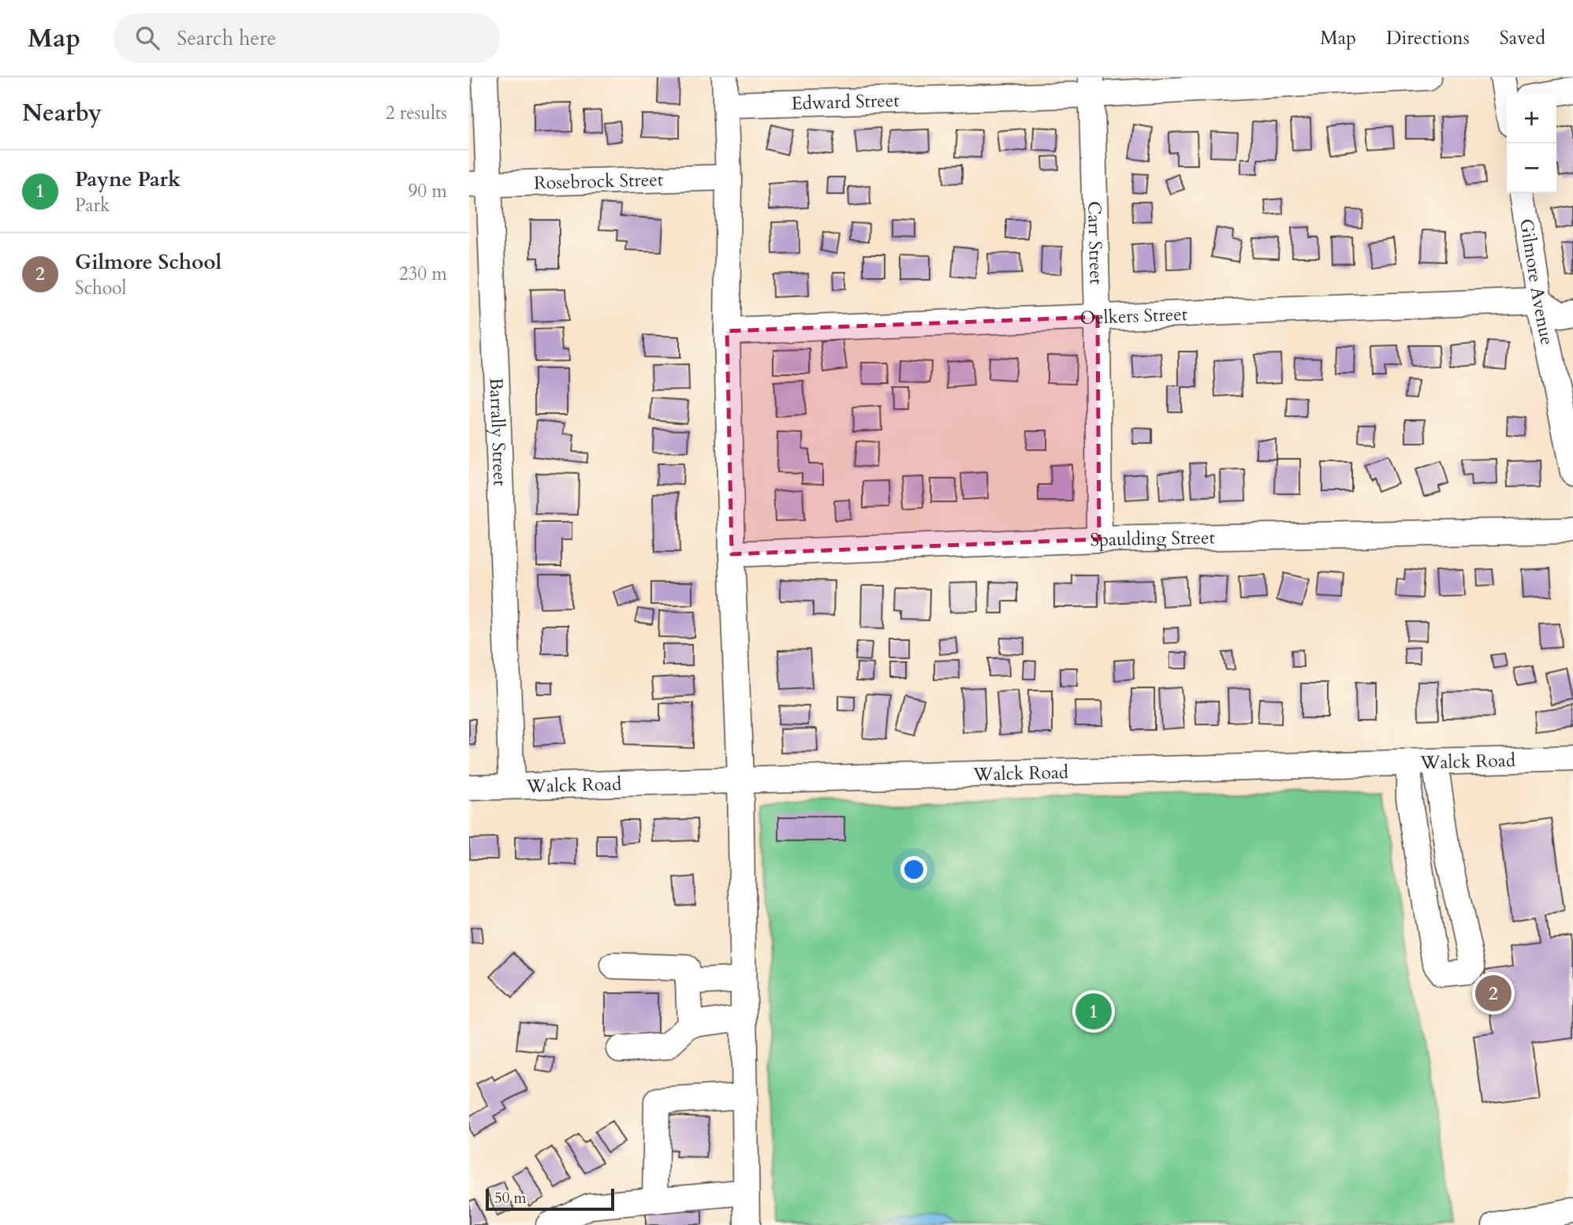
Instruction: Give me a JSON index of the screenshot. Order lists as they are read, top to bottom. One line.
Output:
{"streets":{"street":["Edward Street","Rosebrock Street","Carr Street","Gilmore Avenue","Oelkers Street","Barrally Street","Spaulding Street","Walck Road"]},"crossings":[["Edward Street","Carr Street"],["Rosebrock Street","Barrally Street"],["Carr Street","Oelkers Street"],["Carr Street","Spaulding Street"],["Gilmore Avenue","Oelkers Street"],["Barrally Street","Walck Road"]],"scale_bar":"50 m","page":{"header":"Map","search":"Search here","nav":["Map","Directions","Saved"],"heading":["Nearby","2 results"],"map_buttons":["+","−"],"list":[{"mark":"1","name":"Payne Park","note":"Park","value":"90 m"},{"mark":"2","name":"Gilmore School","note":"School","value":"230 m"}],"pins":["2","1"],"scale":"50 m"}}
